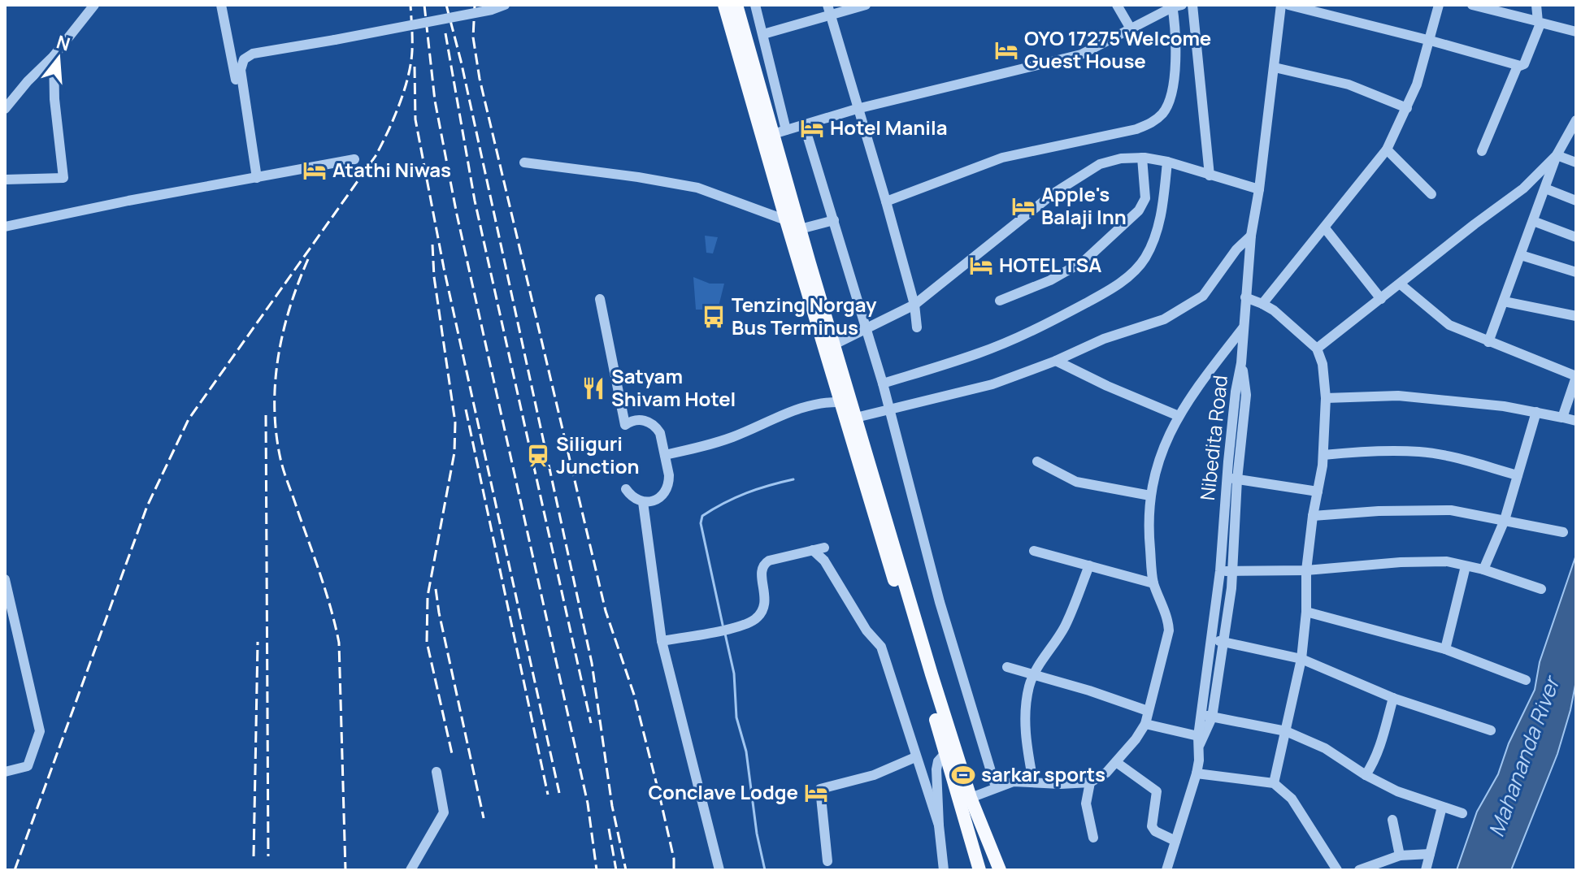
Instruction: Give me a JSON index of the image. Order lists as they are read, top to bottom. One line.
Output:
{"streets":{"street":["Nibedita Road"]},"water":["Mahananda River"],"places":{"hotel":["OYO 17275 Welcome Guest House","Hotel Manila","Atathi Niwas","Apple's Balaji Inn","HOTEL TSA","Conclave Lodge"],"bus stop":["Tenzing Norgay Bus Terminus"],"restaurant":["Satyam Shivam Hotel"],"station":["Siliguri Junction"],"sports":["sarkar sports"]},"north":"top"}
